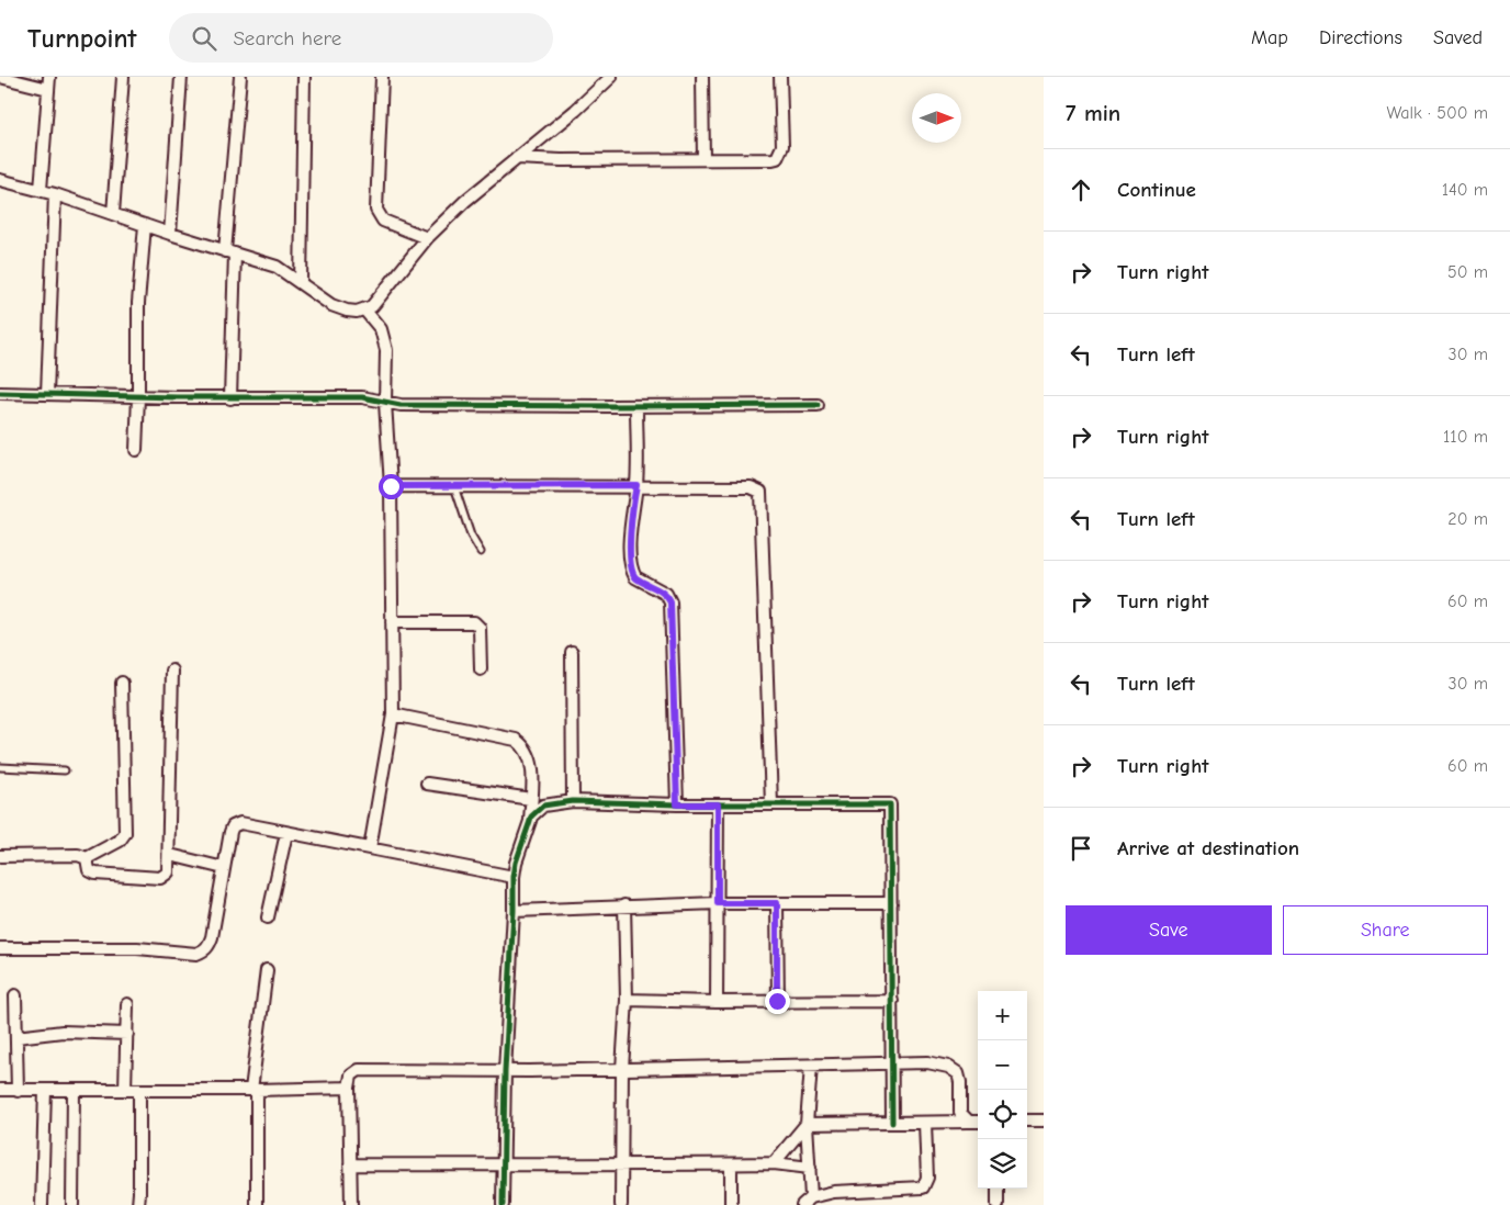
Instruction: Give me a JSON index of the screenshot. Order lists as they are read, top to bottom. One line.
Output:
{"north":"right","page":{"header":"Turnpoint","search":"Search here","nav":["Map","Directions","Saved"],"heading":["7 min","Walk · 500 m"],"list":[["Continue","140 m"],["Turn right","50 m"],["Turn left","30 m"],["Turn right","110 m"],["Turn left","20 m"],["Turn right","60 m"],["Turn left","30 m"],["Turn right","60 m"],"Arrive at destination"],"buttons":["Save","Share"],"map_buttons":["+","−"]}}
